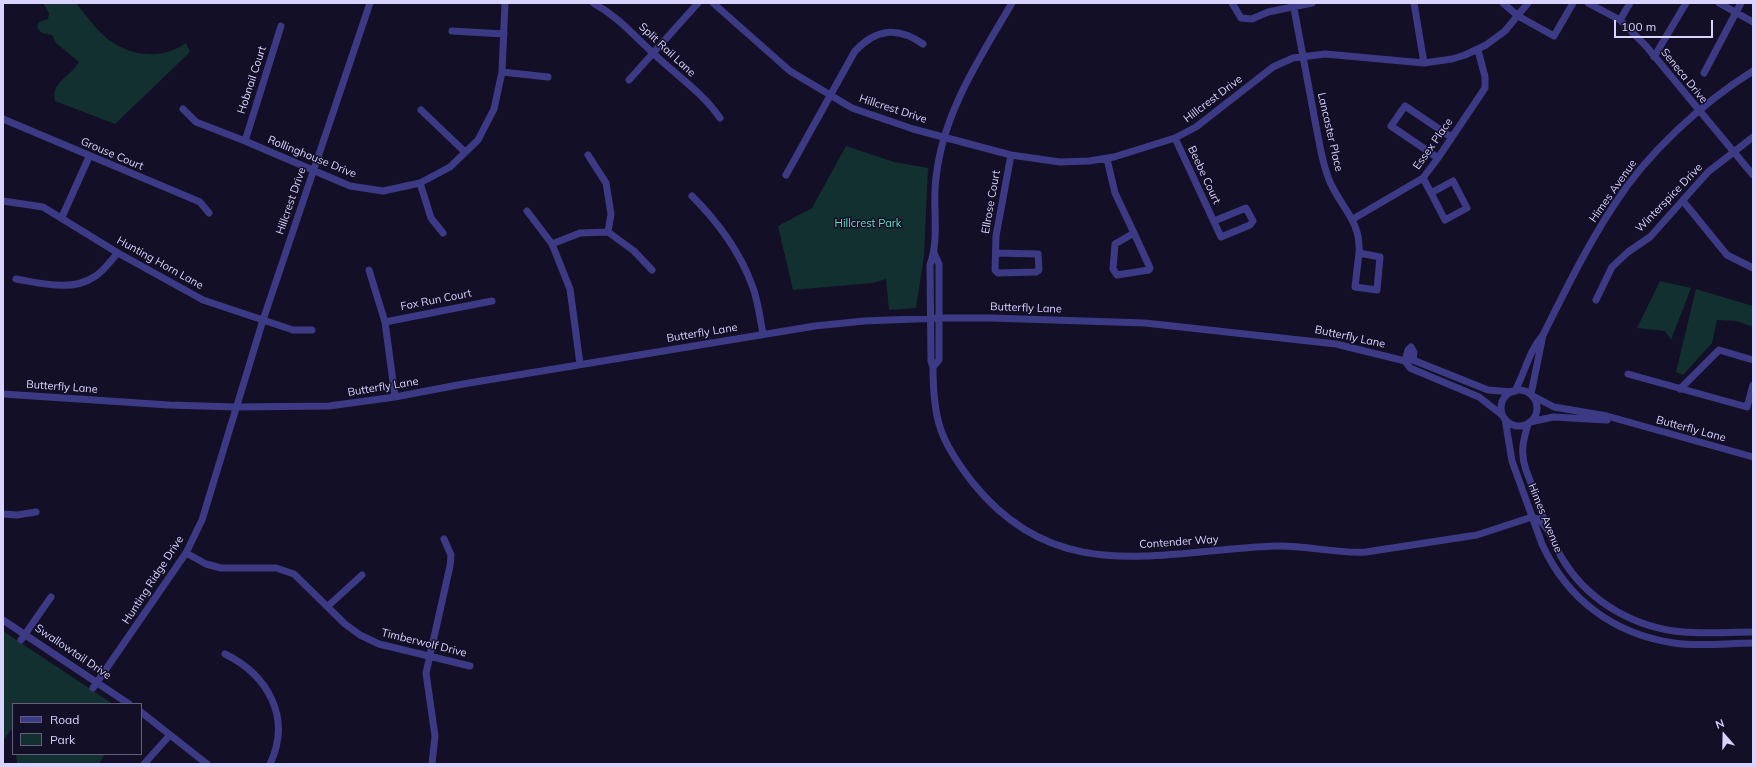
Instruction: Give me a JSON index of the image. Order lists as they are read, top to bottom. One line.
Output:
{"streets":{"street":["Split Rail Lane","Seneca Drive","Hobnail Court","Hillcrest Drive","Lancaster Place","Essex Place","Grouse Court","Rollinghouse Drive","Beebe Court","Himes Avenue","Winterspice Drive","Ellrose Court","Hunting Horn Lane","Fox Run Court","Butterfly Lane","Contender Way","Hunting Ridge Drive","Timberwolf Drive","Swallowtail Drive"]},"crossings":[["Seneca Drive","Himes Avenue"],["Seneca Drive","Winterspice Drive"],["Hobnail Court","Rollinghouse Drive"],["Hillcrest Drive","Lancaster Place"],["Hillcrest Drive","Essex Place"],["Hillcrest Drive","Rollinghouse Drive"],["Hillcrest Drive","Beebe Court"],["Hillcrest Drive","Ellrose Court"],["Hillcrest Drive","Hunting Horn Lane"],["Hillcrest Drive","Butterfly Lane"],["Hillcrest Drive","Hunting Ridge Drive"],["Lancaster Place","Essex Place"],["Himes Avenue","Butterfly Lane"],["Himes Avenue","Contender Way"],["Butterfly Lane","Contender Way"],["Butterfly Lane","Hunting Ridge Drive"],["Hunting Ridge Drive","Timberwolf Drive"],["Hunting Ridge Drive","Swallowtail Drive"]],"parks":["Hillcrest Park"],"legend":["Road","Park"],"scale_bar":"100 m","north":"top"}
